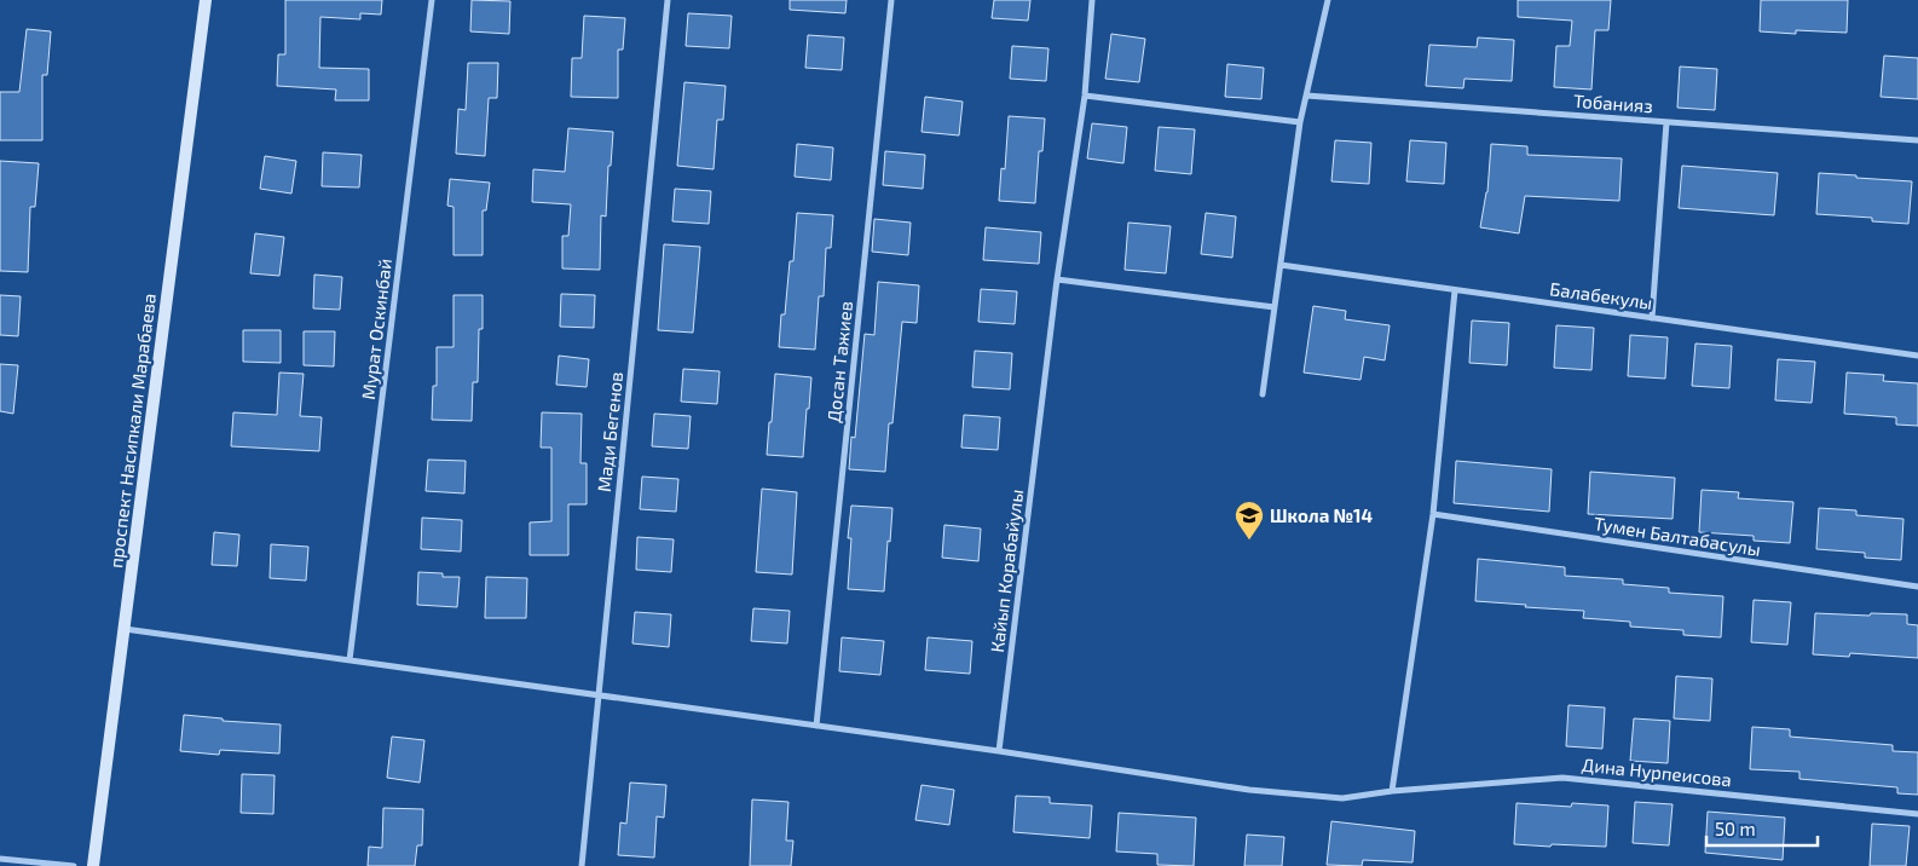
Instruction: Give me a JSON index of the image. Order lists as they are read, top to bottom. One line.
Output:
{"streets":{"main road":["проспект Насипкали Марабаева"],"street":["Тобанияз","Балабекулы","Мурат Оскинбай","Досан Тажиев","Мади Бегенов","Тумен Балтабасулы","Кайып Корабайулы","Дина Нурпеисова"]},"places":{"school or university":["Школа №14"]},"scale_bar":"50 m"}
